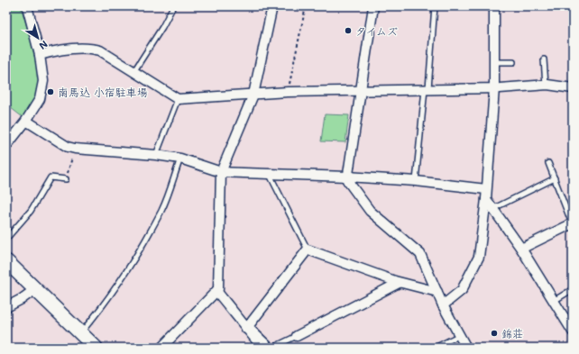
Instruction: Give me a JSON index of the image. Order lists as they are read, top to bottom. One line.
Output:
{"places":["タイムズ","南馬込 小宿駐車場","錦荘"],"north":"bottom right"}
